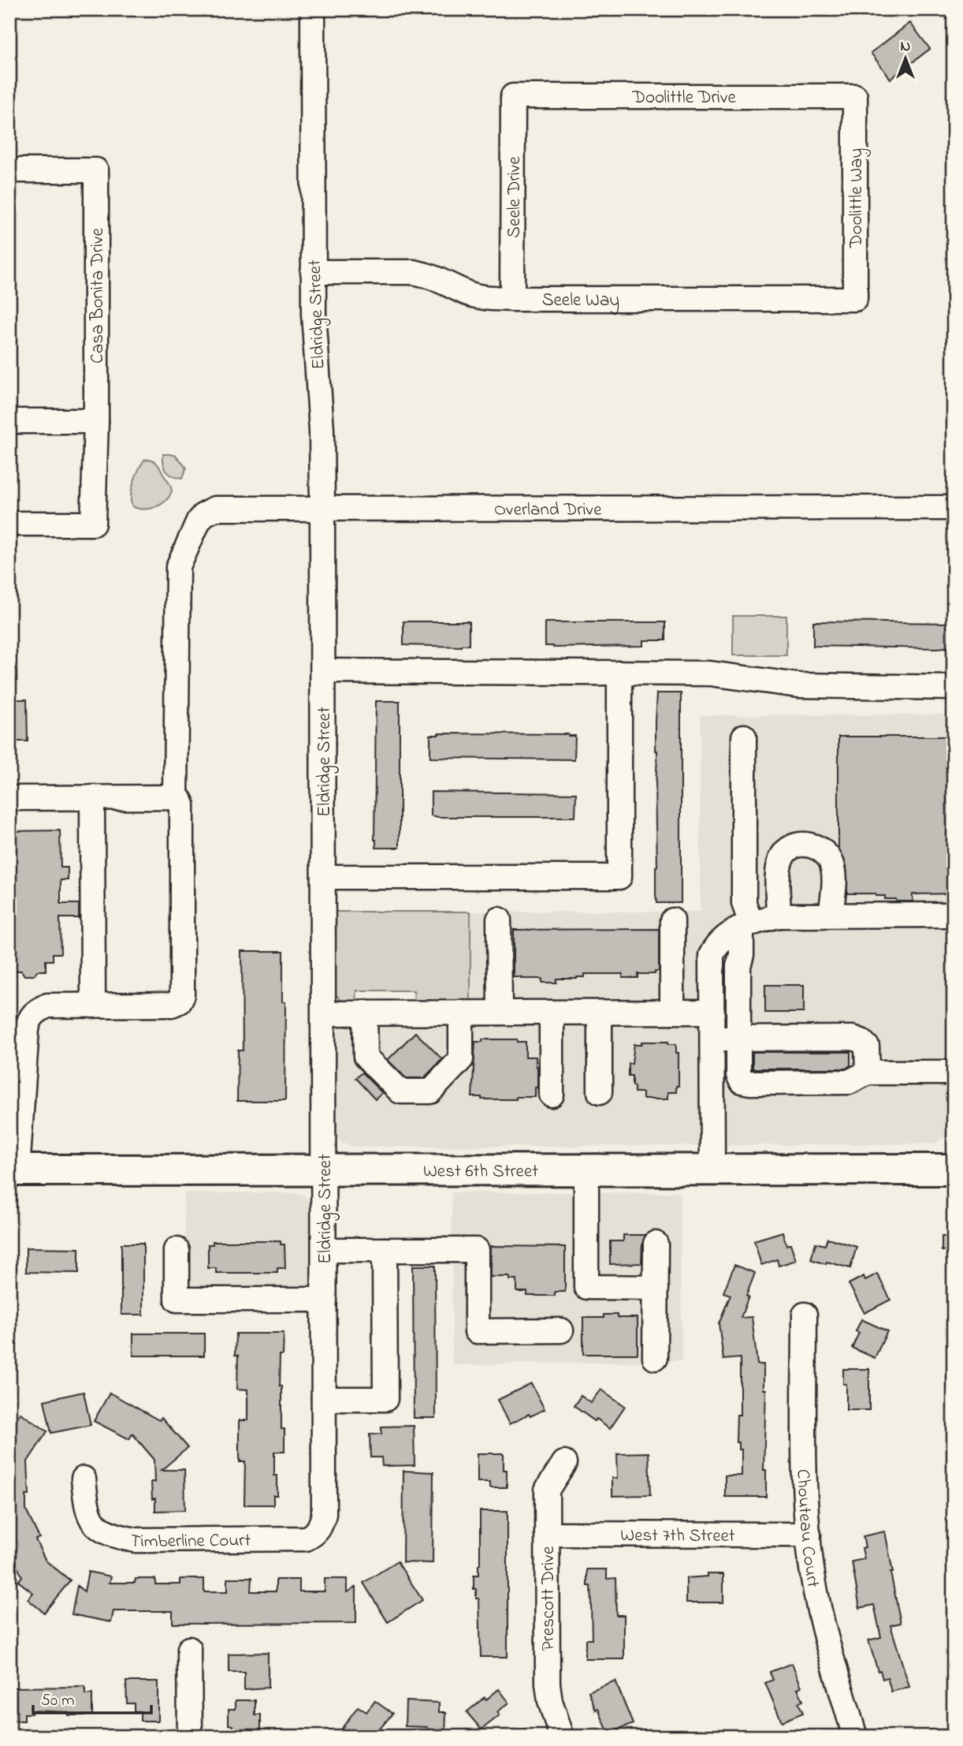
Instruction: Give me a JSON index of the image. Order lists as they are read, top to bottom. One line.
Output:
{"streets":{"main road":["West 6th Street"],"street":["Doolittle Drive","Seele Drive","Doolittle Way","Casa Bonita Drive","Seele Way","Eldridge Street","Overland Drive","Chouteau Court","West 7th Street","Timberline Court","Prescott Drive"]},"crossings":[["Doolittle Drive","Seele Drive"],["Doolittle Drive","Doolittle Way"],["Seele Drive","Seele Way"],["Doolittle Way","Seele Way"],["Seele Way","Eldridge Street"],["Eldridge Street","Overland Drive"],["Eldridge Street","West 6th Street"],["Eldridge Street","Timberline Court"],["Chouteau Court","West 7th Street"],["West 7th Street","Prescott Drive"]],"scale_bar":"50 m","north":"top"}
